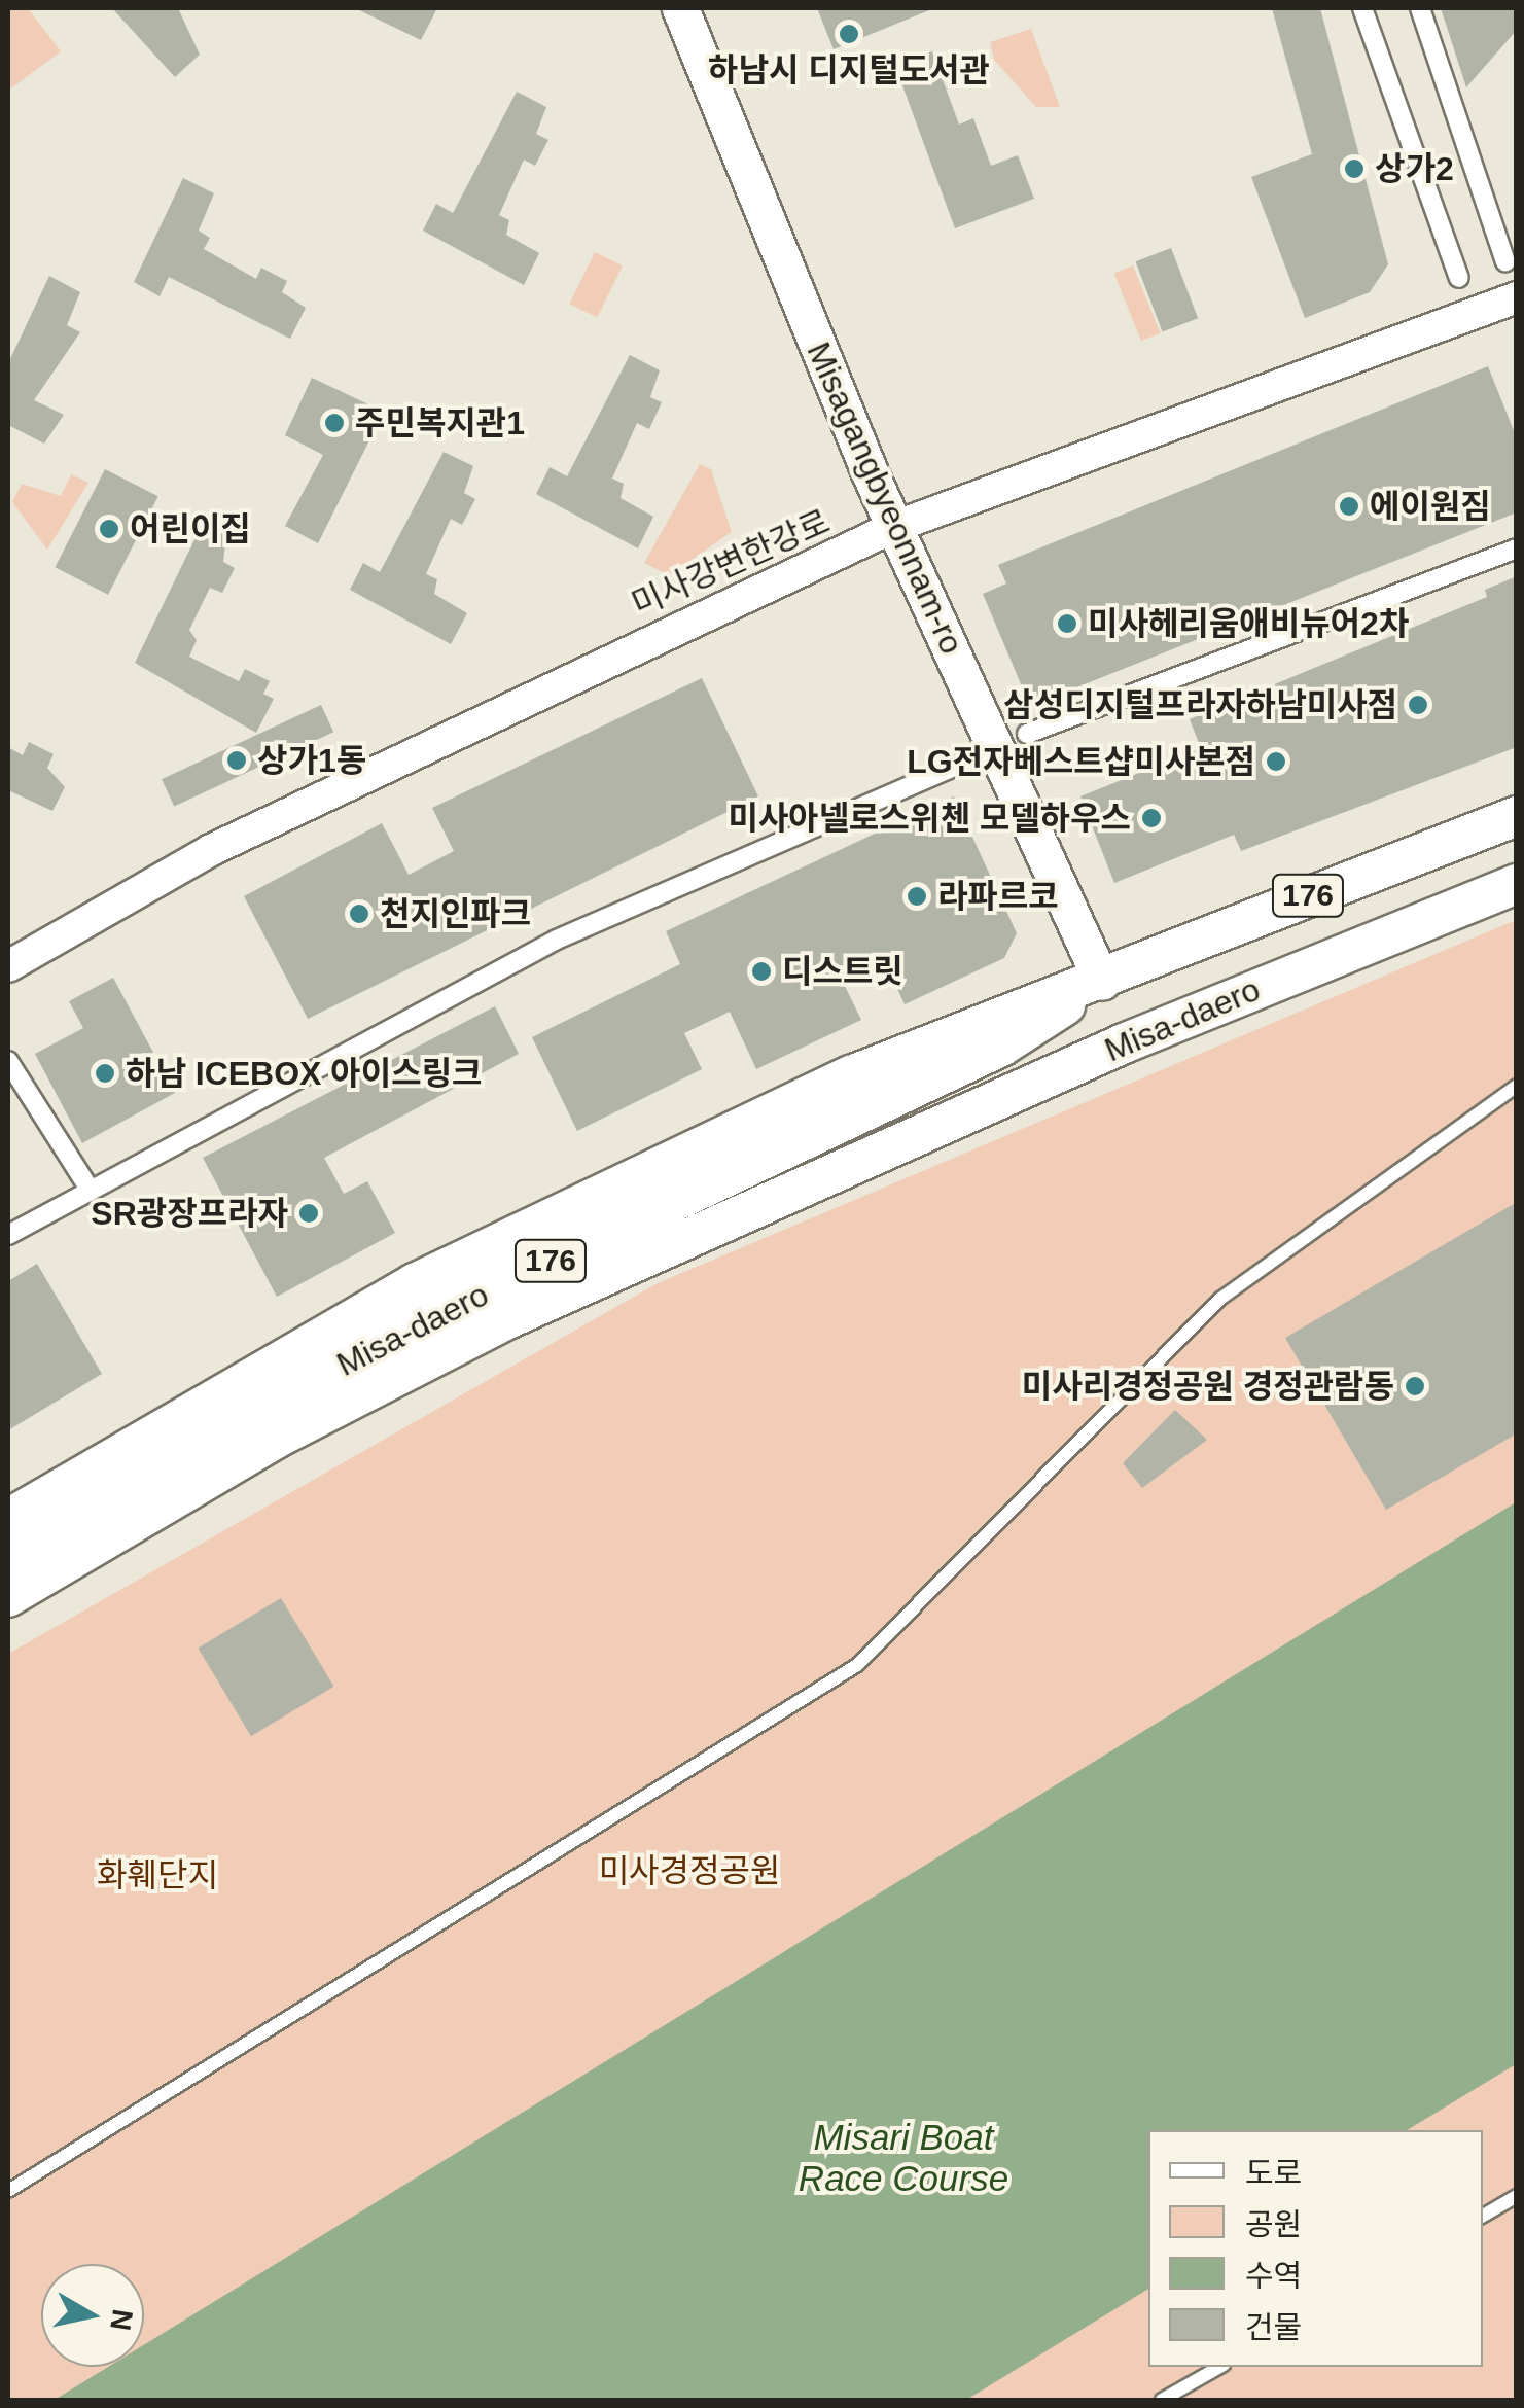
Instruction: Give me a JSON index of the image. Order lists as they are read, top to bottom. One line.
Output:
{"streets":{"main road":["Misagangbyeonnam-ro","176","Misa-daero"],"street":["미사강변한강로"]},"crossings":[["Misagangbyeonnam-ro","미사강변한강로"],["Misagangbyeonnam-ro","Misa-daero"]],"water":["Misari Boat Race Course"],"parks":["미사경정공원","화훼단지"],"places":["하남시 디지털도서관","상가2","주민복지관1","에이원짐","어린이집","미사헤리움애비뉴어2차","삼성디지털프라자하남미사점","상가1동","LG전자베스트샵미사본점","미사아넬로스위첸 모델하우스","라파르코","천지인파크","디스트릿","하남 ICEBOX 아이스링크","SR광장프라자","미사리경정공원 경정관람동"],"legend":["도로","공원","수역","건물"],"north":"right"}
